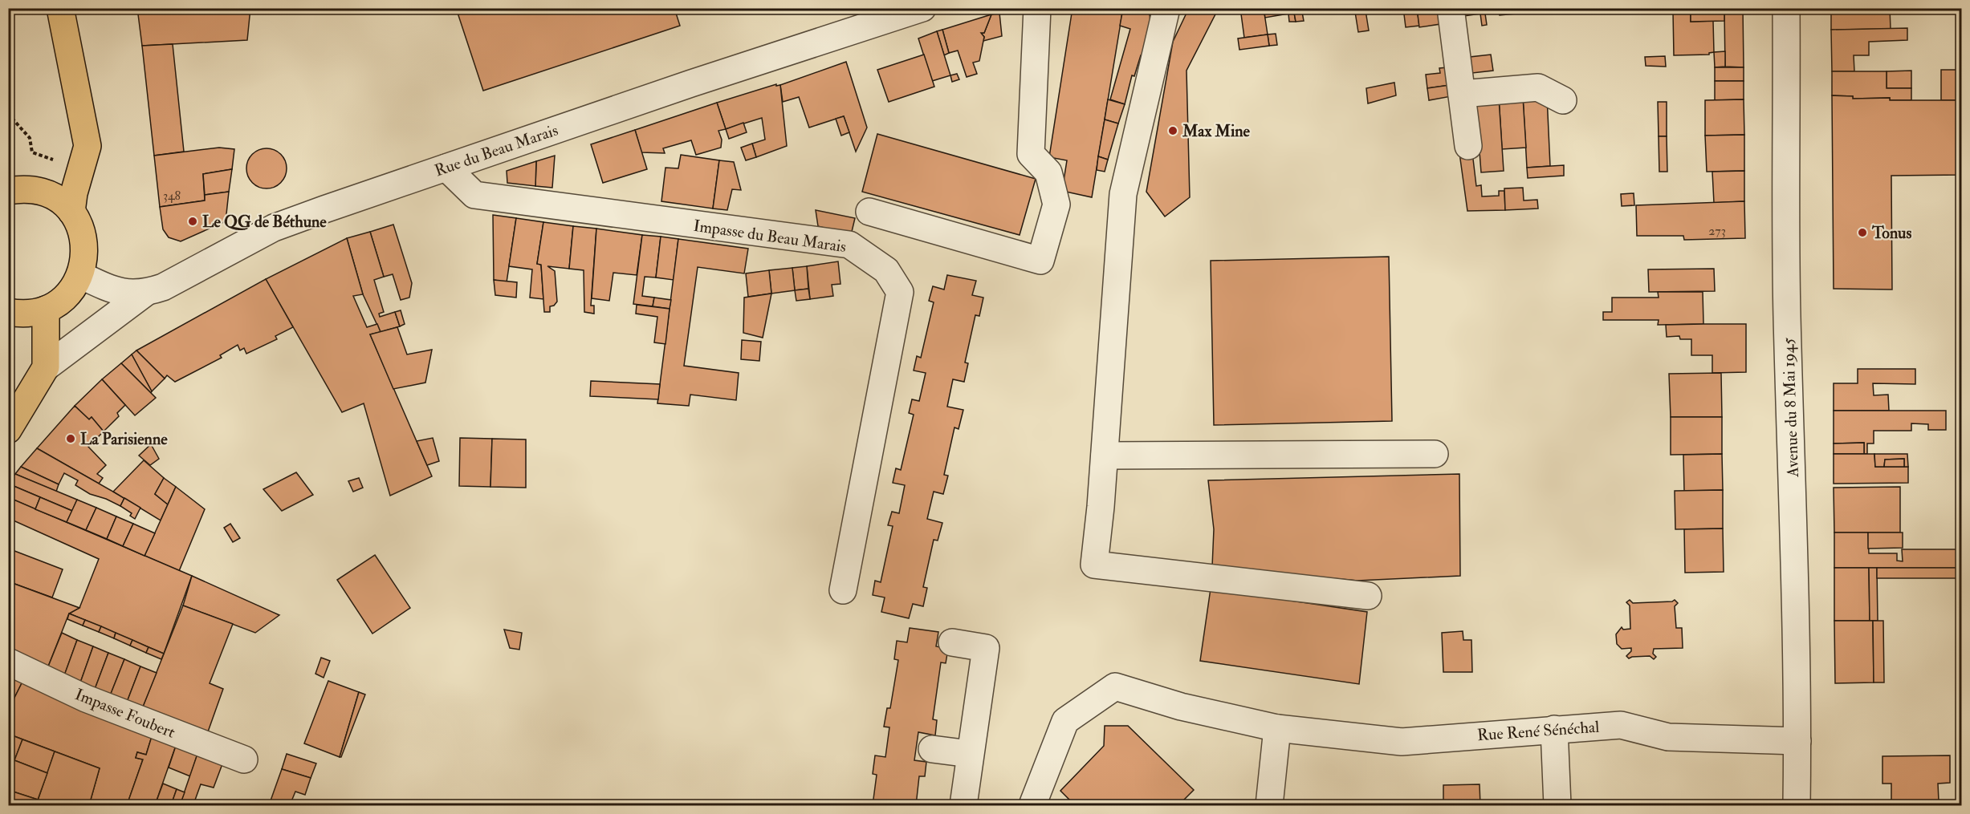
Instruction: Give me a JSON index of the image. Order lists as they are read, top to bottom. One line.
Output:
{"streets":{"street":["Rue du Beau Marais","Impasse du Beau Marais","Avenue du 8 Mai 1945","Impasse Foubert","Rue René Sénéchal"]},"crossings":[["Rue du Beau Marais","Impasse du Beau Marais"],["Avenue du 8 Mai 1945","Rue René Sénéchal"]],"places":["Max Mine","Le QG de Béthune","Tonus","La Parisienne"],"house_numbers":["348","273"]}
